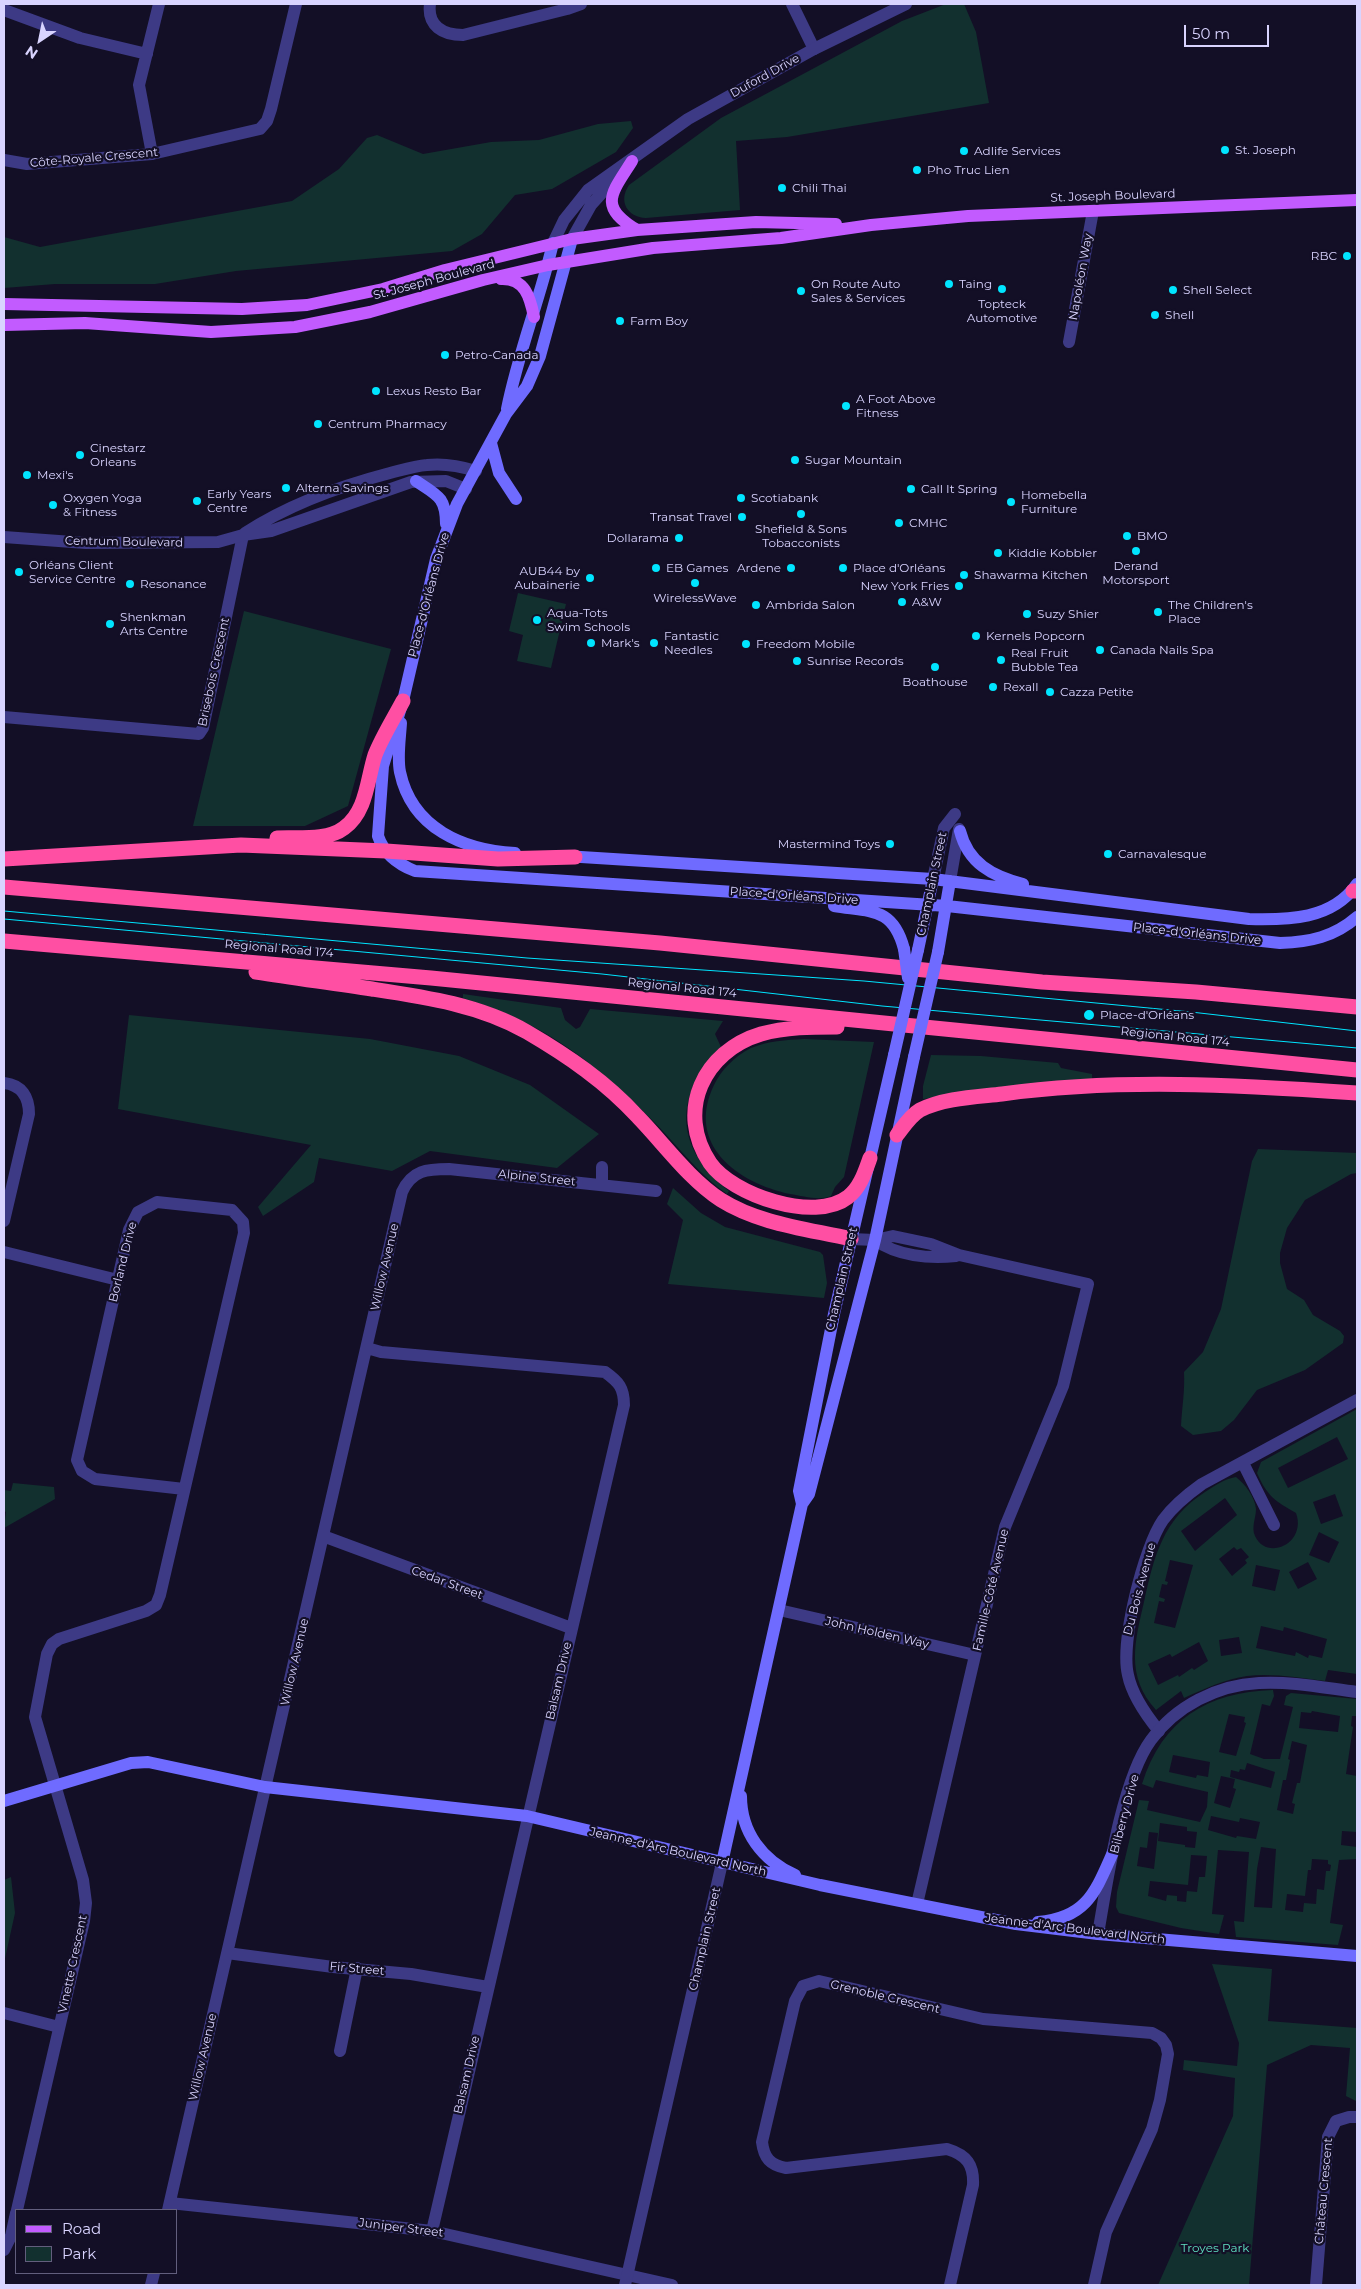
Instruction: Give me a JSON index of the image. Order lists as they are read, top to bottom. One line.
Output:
{"streets":{"highway":["Regional Road 174"],"main road":["St. Joseph Boulevard","Place-d'Orléans Drive","Champlain Street","Jeanne-d'Arc Boulevard North"],"street":["Duford Drive","Côte-Royale Crescent","Napoléon Way","Centrum Boulevard","Brisebois Crescent","Alpine Street","Borland Drive","Willow Avenue","Cedar Street","Du Bois Avenue","Famille-Côté Avenue","John Holden Way","Balsam Drive","Bilberry Drive","Vinette Crescent","Fir Street","Grenoble Crescent","Château Crescent","Juniper Street"]},"crossings":[["Duford Drive","St. Joseph Boulevard"],["Duford Drive","Place-d'Orléans Drive"],["St. Joseph Boulevard","Napoléon Way"],["St. Joseph Boulevard","Place-d'Orléans Drive"],["Centrum Boulevard","Place-d'Orléans Drive"],["Centrum Boulevard","Brisebois Crescent"],["Place-d'Orléans Drive","Champlain Street"],["Champlain Street","Famille-Côté Avenue"],["Champlain Street","John Holden Way"],["Champlain Street","Jeanne-d'Arc Boulevard North"],["Champlain Street","Juniper Street"],["Alpine Street","Willow Avenue"],["Borland Drive","Jeanne-d'Arc Boulevard North"],["Borland Drive","Vinette Crescent"],["Willow Avenue","Cedar Street"],["Willow Avenue","Balsam Drive"],["Willow Avenue","Jeanne-d'Arc Boulevard North"],["Willow Avenue","Fir Street"],["Willow Avenue","Juniper Street"],["Cedar Street","Balsam Drive"],["Du Bois Avenue","Bilberry Drive"],["Famille-Côté Avenue","John Holden Way"],["Famille-Côté Avenue","Jeanne-d'Arc Boulevard North"],["Balsam Drive","Jeanne-d'Arc Boulevard North"],["Balsam Drive","Fir Street"],["Balsam Drive","Juniper Street"],["Bilberry Drive","Jeanne-d'Arc Boulevard North"],["Jeanne-d'Arc Boulevard North","Vinette Crescent"]],"parks":["Troyes Park"],"places":["St. Joseph","Adlife Services","Pho Truc Lien","Chili Thai","RBC","Taing","Topteck Automotive","Shell Select","On Route Auto Sales & Services","Shell","Farm Boy","Petro-Canada","Lexus Resto Bar","A Foot Above Fitness","Centrum Pharmacy","Cinestarz Orleans","Sugar Mountain","Mexi's","Alterna Savings","Call It Spring","Scotiabank","Early Years Centre","Homebella Furniture","Oxygen Yoga & Fitness","Shefield & Sons Tobacconists","Transat Travel","CMHC","BMO","Dollarama","Derand Motorsport","Kiddie Kobbler","EB Games","Ardene","Place d'Orléans","Orléans Client Service Centre","Shawarma Kitchen","AUB44 by Aubainerie","WirelessWave","Resonance","New York Fries","A&W","Ambrida Salon","The Children's Place","Suzy Shier","Aqua-Tots Swim Schools","Shenkman Arts Centre","Kernels Popcorn","Mark's","Fantastic Needles","Freedom Mobile","Canada Nails Spa","Real Fruit Bubble Tea","Sunrise Records","Boathouse","Rexall","Cazza Petite","Mastermind Toys","Carnavalesque","Place-d'Orléans"],"legend":["Road","Park"],"scale_bar":"50 m","north":"bottom left"}
